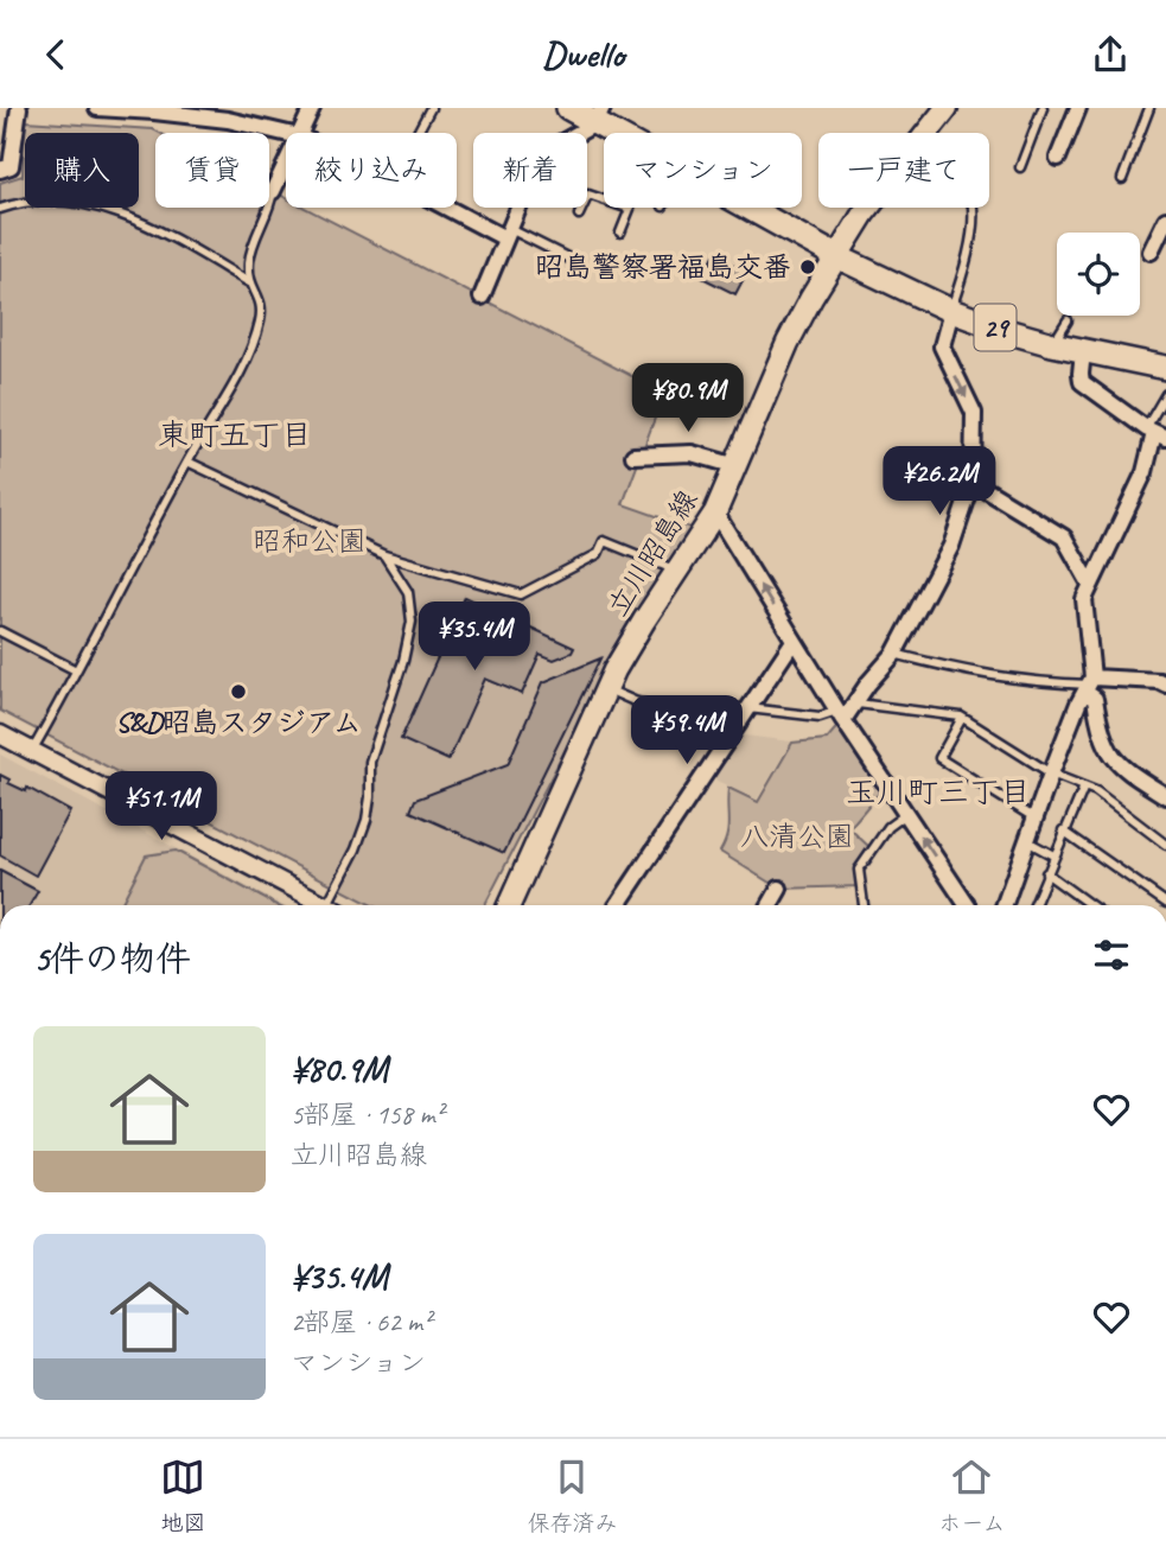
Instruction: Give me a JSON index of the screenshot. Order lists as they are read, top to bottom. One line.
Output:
{"streets":{"main road":["29","立川昭島線"]},"crossings":[["29","立川昭島線"]],"districts":["東町五丁目","玉川町三丁目"],"parks":["昭和公園","八清公園"],"places":["昭島警察署福島交番","S&D昭島スタジアム"],"page":{"header":"Dwello","chip":["購入","賃貸","絞り込み","新着","マンション","一戸建て"],"price":["¥80.9M","¥26.2M","¥35.4M","¥59.4M","¥51.1M"],"heading":"5件の物件","list":[{"name":"¥80.9M","note":"5部屋 · 158 m² · 立川昭島線"},{"name":"¥35.4M","note":"2部屋 · 62 m² · マンション"}],"tabs":["地図","保存済み","ホーム"]}}
